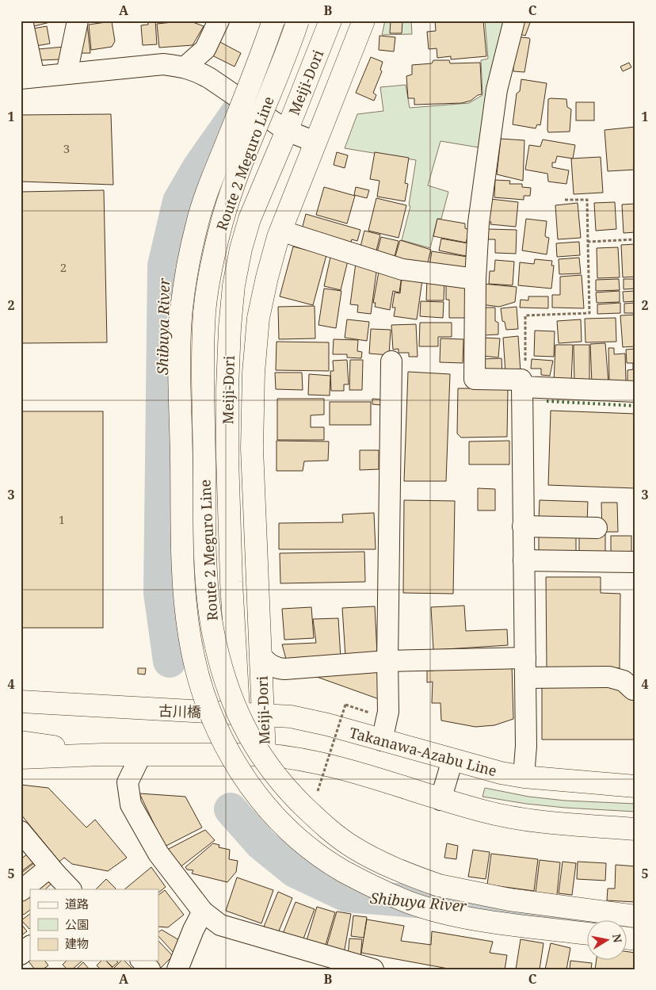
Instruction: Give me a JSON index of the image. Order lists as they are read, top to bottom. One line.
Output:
{"streets":{"main road":["Meiji-Dori","Route 2 Meguro Line","古川橋","Takanawa-Azabu Line"]},"crossings":[["Meiji-Dori","Takanawa-Azabu Line"],["古川橋","Takanawa-Azabu Line"]],"water":["Shibuya River"],"house_numbers":["3","2","1"],"legend":["道路","公園","建物"],"north":"right","grid":{"columns":["A","B","C"],"rows":["1","2","3","4","5"]}}
